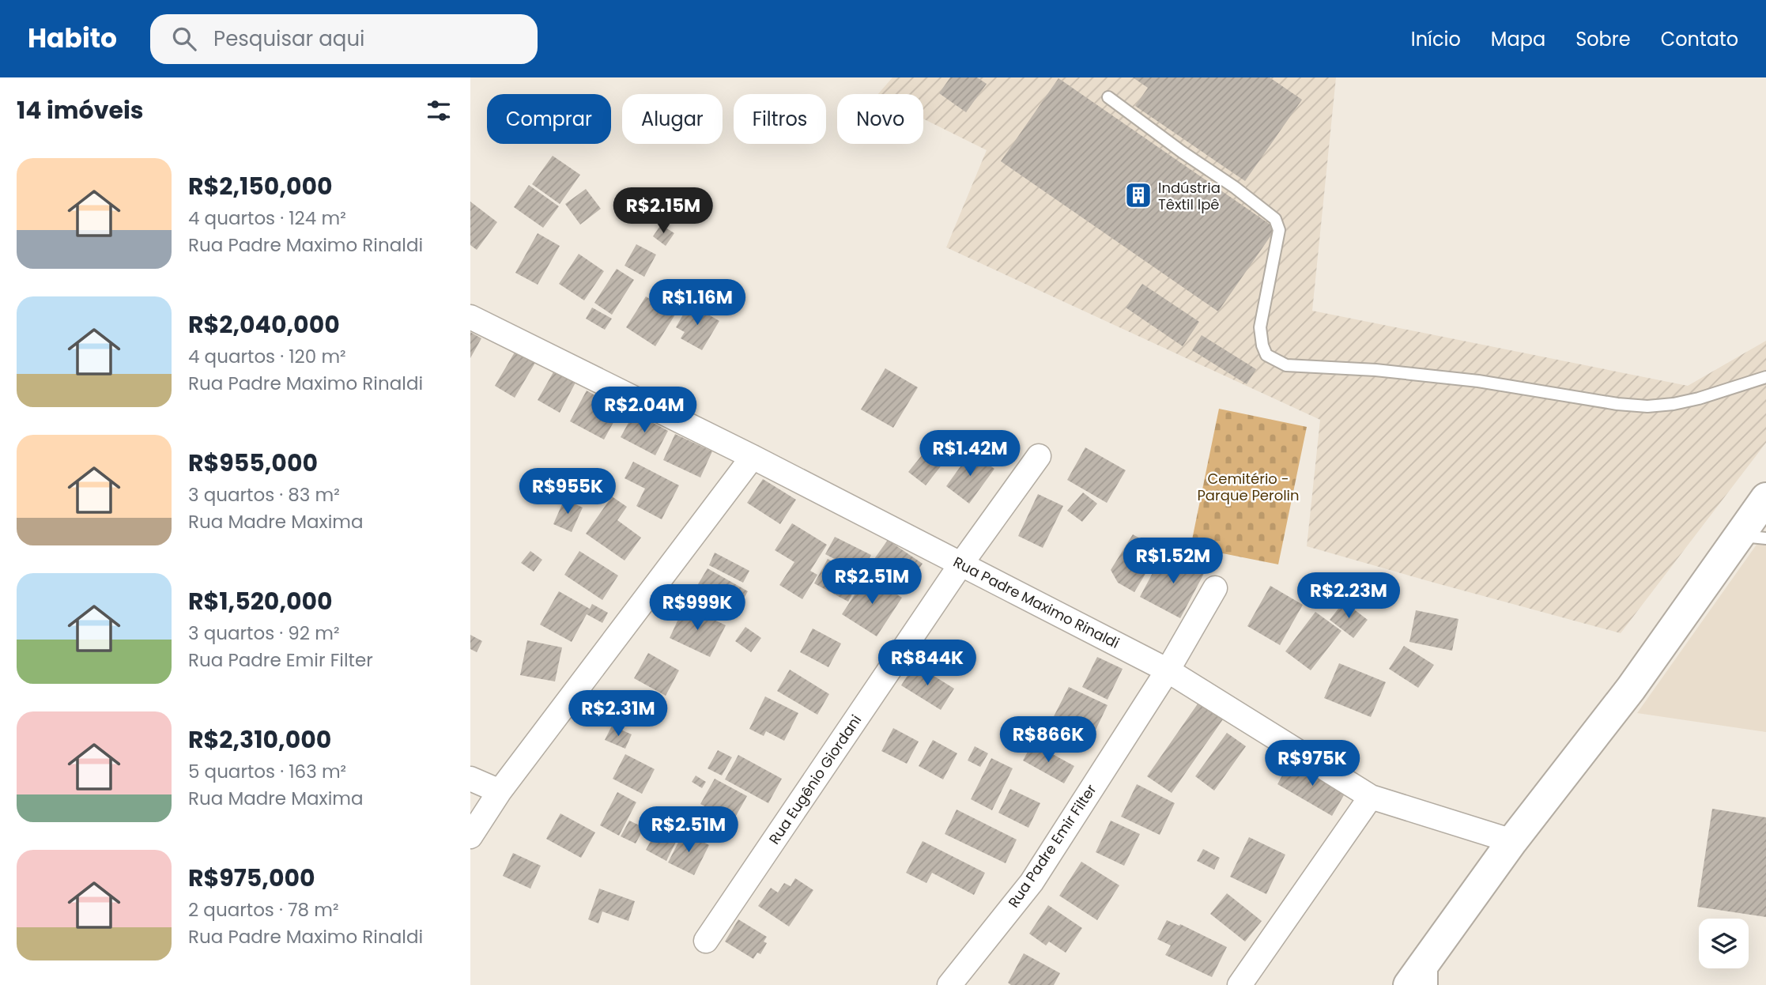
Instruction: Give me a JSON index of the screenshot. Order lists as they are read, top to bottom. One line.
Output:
{"streets":{"street":["Rua Padre Maximo Rinaldi","Rua Eugênio Giordani","Rua Padre Emir Filter"]},"crossings":[["Rua Padre Maximo Rinaldi","Rua Eugênio Giordani"],["Rua Padre Maximo Rinaldi","Rua Padre Emir Filter"]],"parks":["Cemitério - Parque Perolin"],"places":{"building":["Indústria Têxtil Ipê"]},"page":{"header":"Habito","search":"Pesquisar aqui","nav":["Início","Mapa","Sobre","Contato"],"heading":"14 imóveis","chip":["Comprar","Alugar","Filtros","Novo"],"list":[{"name":"R$2,150,000","note":"4 quartos · 124 m² · Rua Padre Maximo Rinaldi"},{"name":"R$2,040,000","note":"4 quartos · 120 m² · Rua Padre Maximo Rinaldi"},{"name":"R$955,000","note":"3 quartos · 83 m² · Rua Madre Maxima"},{"name":"R$1,520,000","note":"3 quartos · 92 m² · Rua Padre Emir Filter"},{"name":"R$2,310,000","note":"5 quartos · 163 m² · Rua Madre Maxima"},{"name":"R$975,000","note":"2 quartos · 78 m² · Rua Padre Maximo Rinaldi"}],"price":["R$2.15M","R$1.16M","R$2.04M","R$1.42M","R$955K","R$1.52M","R$2.51M","R$2.23M","R$999K","R$844K","R$2.31M","R$866K","R$975K","R$2.51M"]}}
